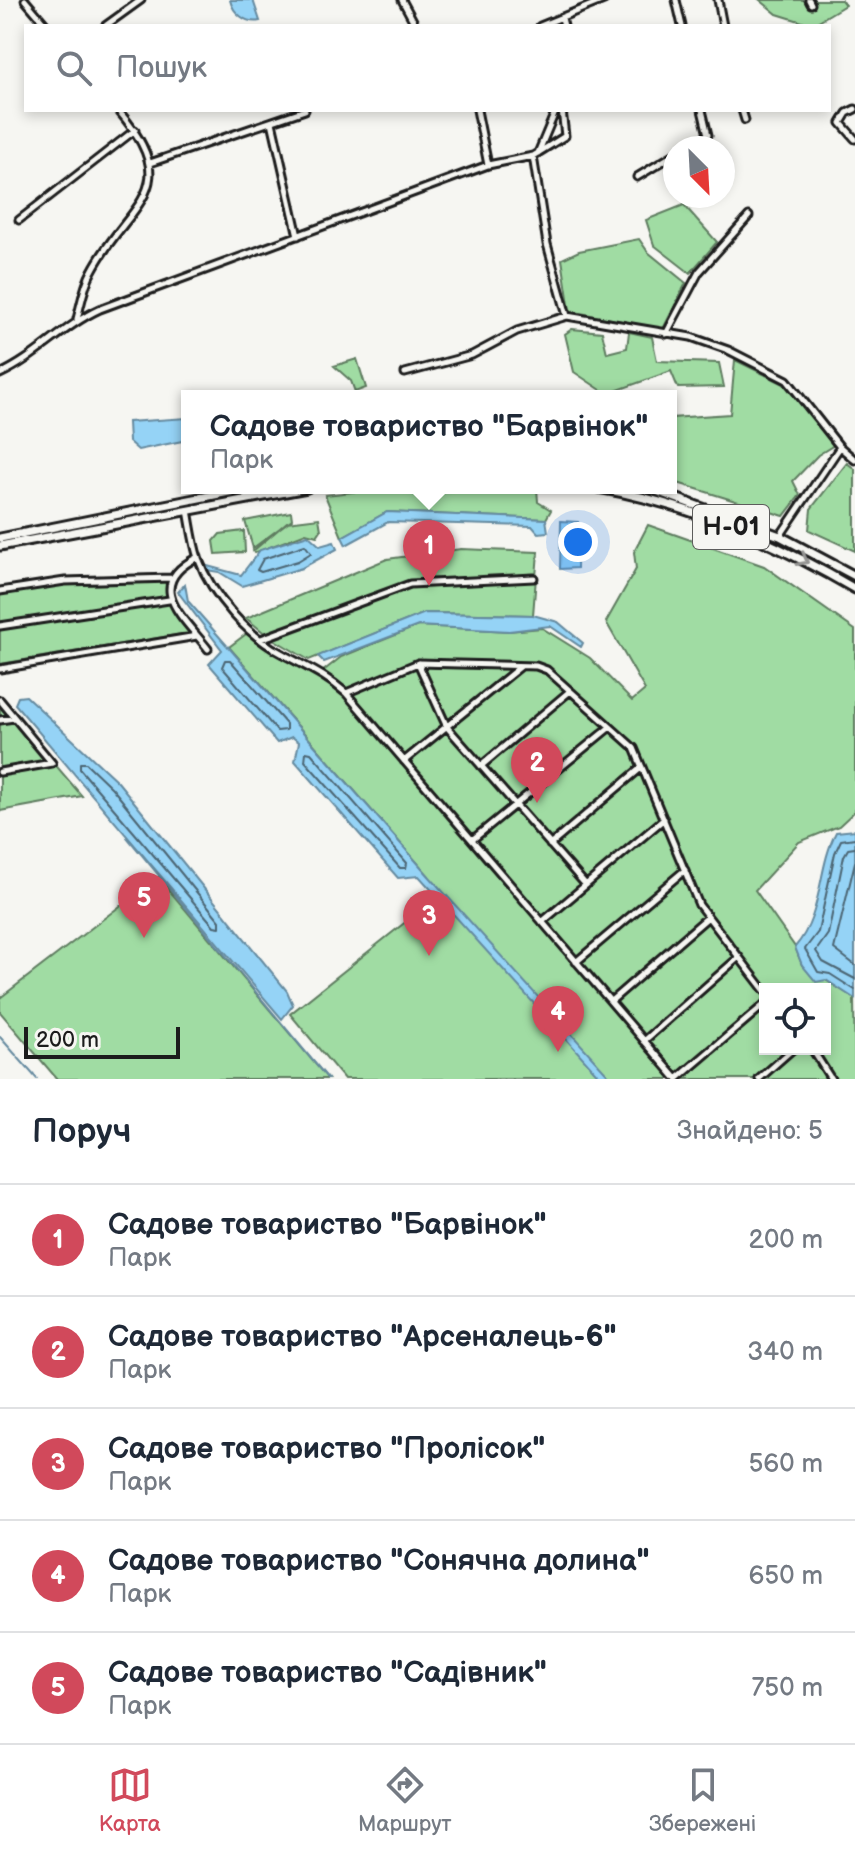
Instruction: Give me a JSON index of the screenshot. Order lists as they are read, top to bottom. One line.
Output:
{"streets":{"main road":["Н-01"]},"scale_bar":"200 m","north":"bottom right","page":{"search":"Пошук","popup":["Садове товариство \"Барвінок\"","Парк"],"pins":["1","2","5","3","4"],"scale":"200 m","heading":["Поруч","Знайдено: 5"],"list":[{"mark":"1","name":"Садове товариство \"Барвінок\"","note":"Парк","value":"200 m"},{"mark":"2","name":"Садове товариство \"Арсеналець-6\"","note":"Парк","value":"340 m"},{"mark":"3","name":"Садове товариство \"Пролісок\"","note":"Парк","value":"560 m"},{"mark":"4","name":"Садове товариство \"Сонячна долина\"","note":"Парк","value":"650 m"},{"mark":"5","name":"Садове товариство \"Садівник\"","note":"Парк","value":"750 m"}],"nav":["Карта","Маршрут","Збережені"]}}
